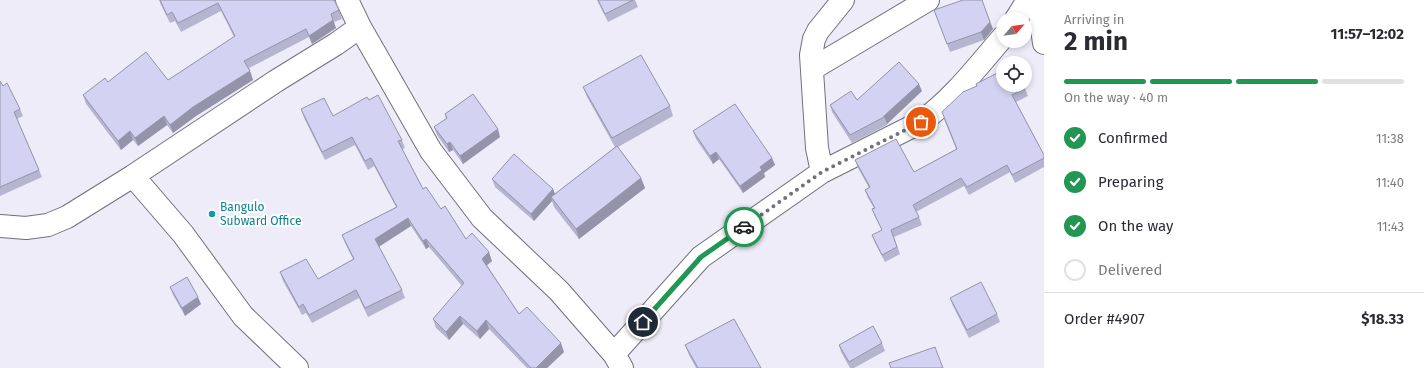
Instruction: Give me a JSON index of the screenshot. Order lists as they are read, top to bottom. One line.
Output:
{"places":["Bangulo Subward Office"],"north":"top right","page":{"heading":["2 min","Arriving in","11:57–12:02"],"panel":["Order #4907","$18.33"],"bar":"On the way · 40 m","list":[["Confirmed","11:38"],["Preparing","11:40"],["On the way","11:43"],"Delivered"]}}
